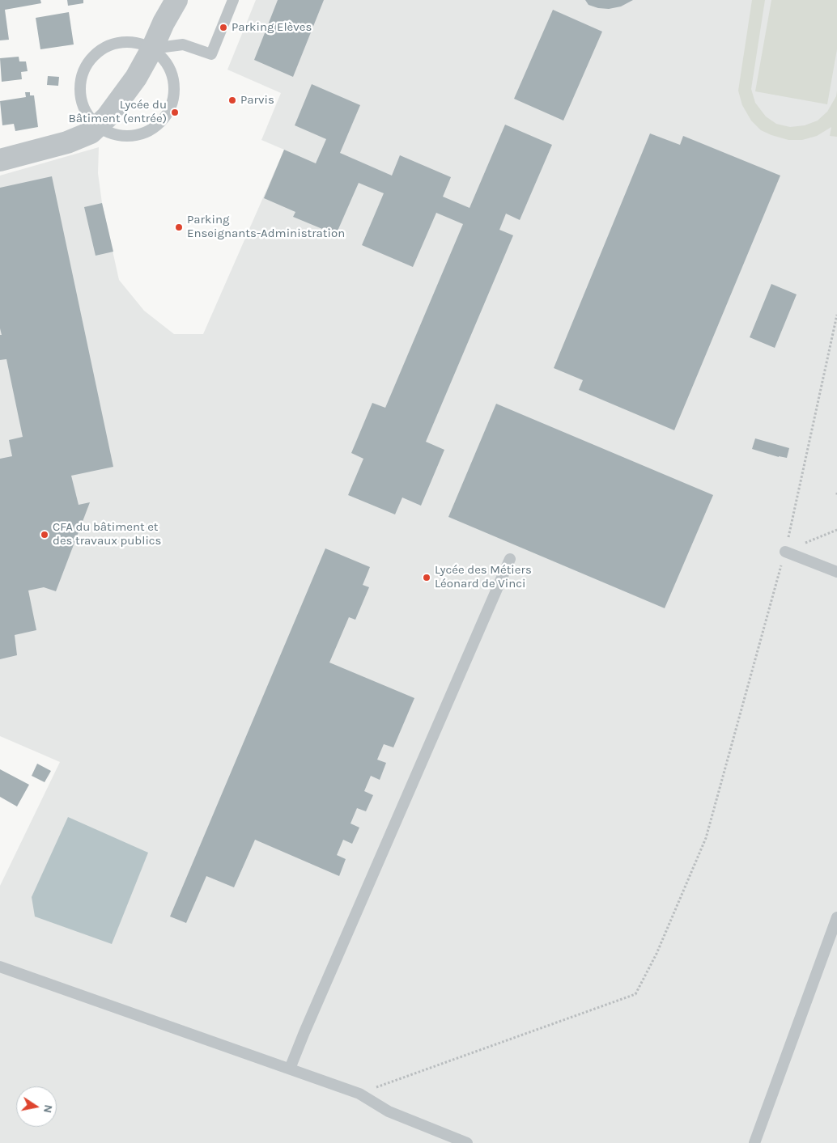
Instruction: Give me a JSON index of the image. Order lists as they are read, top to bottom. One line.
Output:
{"places":["Parking Elèves","Parvis","Lycée du Bâtiment (entrée)","Parking Enseignants-Administration","CFA du bâtiment et des travaux publics","Lycée des Métiers Léonard de Vinci"],"north":"right"}
